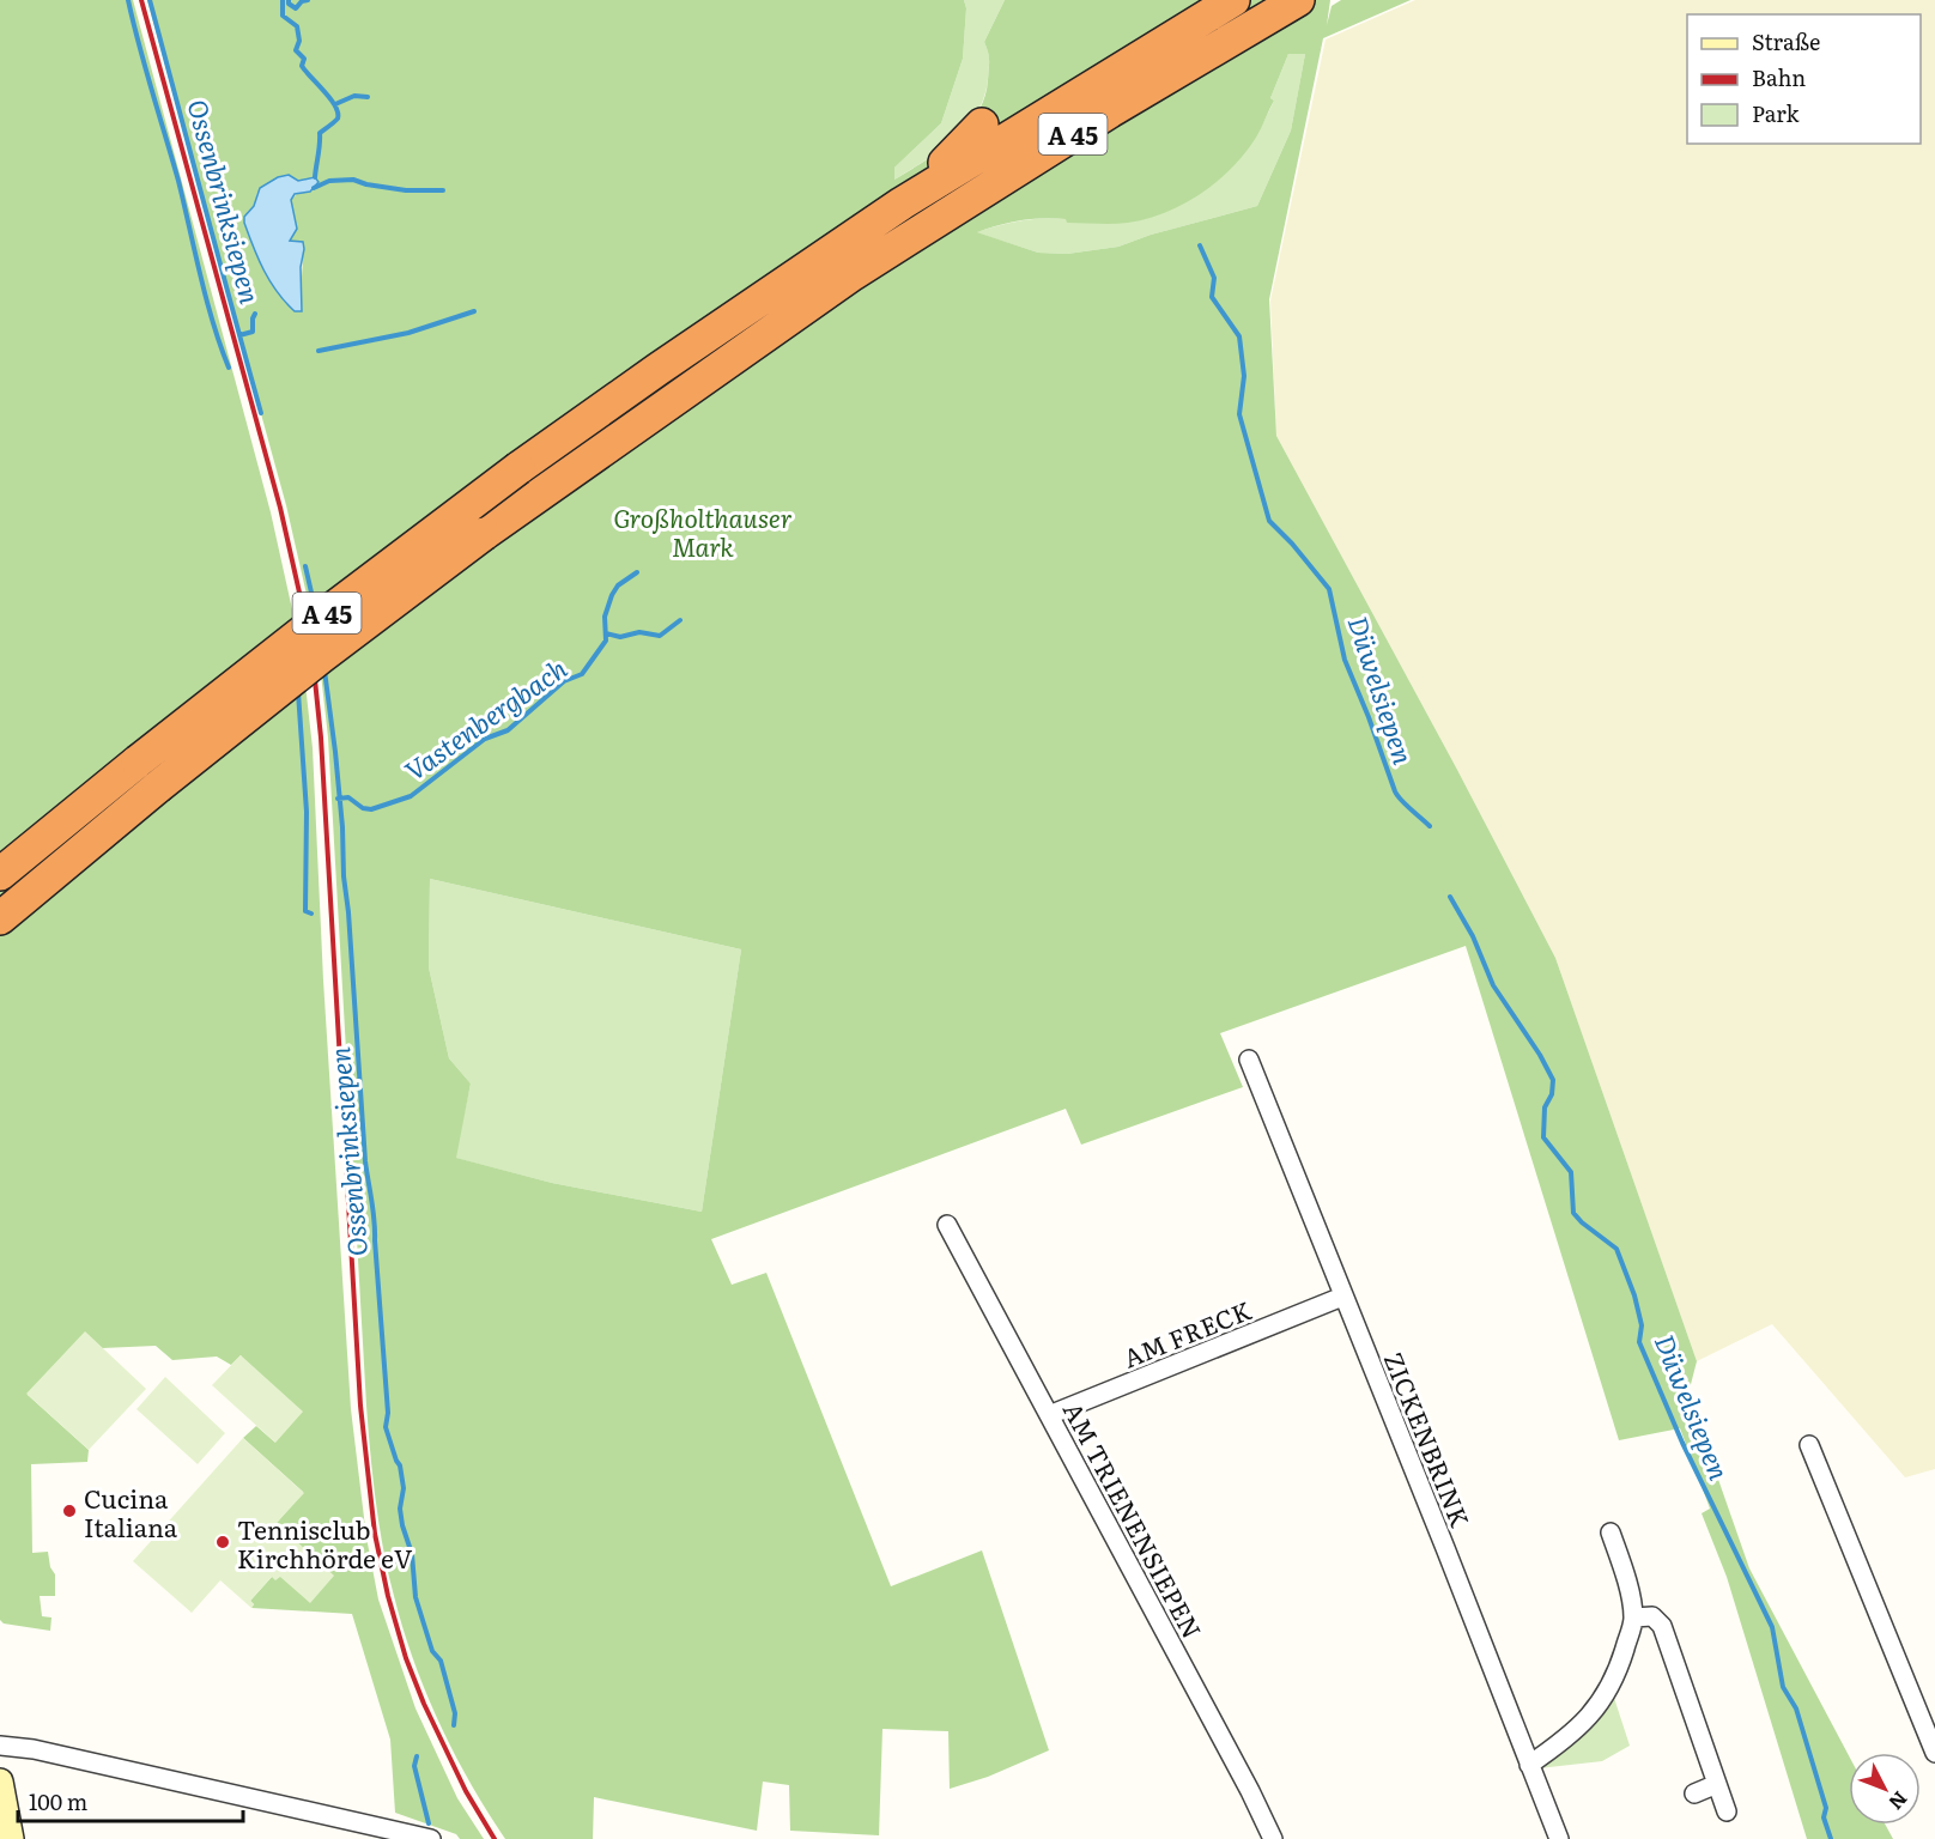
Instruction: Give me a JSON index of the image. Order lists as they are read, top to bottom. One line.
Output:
{"streets":{"highway":["A 45"],"street":["AM FRECK","ZICKENBRINK","AM TRIENENSIEPEN"]},"crossings":[["AM FRECK","ZICKENBRINK"],["AM FRECK","AM TRIENENSIEPEN"]],"water":["Ossenbrinksiepen","Düwelsiepen","Vastenbergbach"],"parks":["Großholthauser Mark"],"places":["Cucina Italiana","Tennisclub Kirchhörde eV"],"legend":["Straße","Bahn","Park"],"scale_bar":"100 m","north":"bottom right"}
